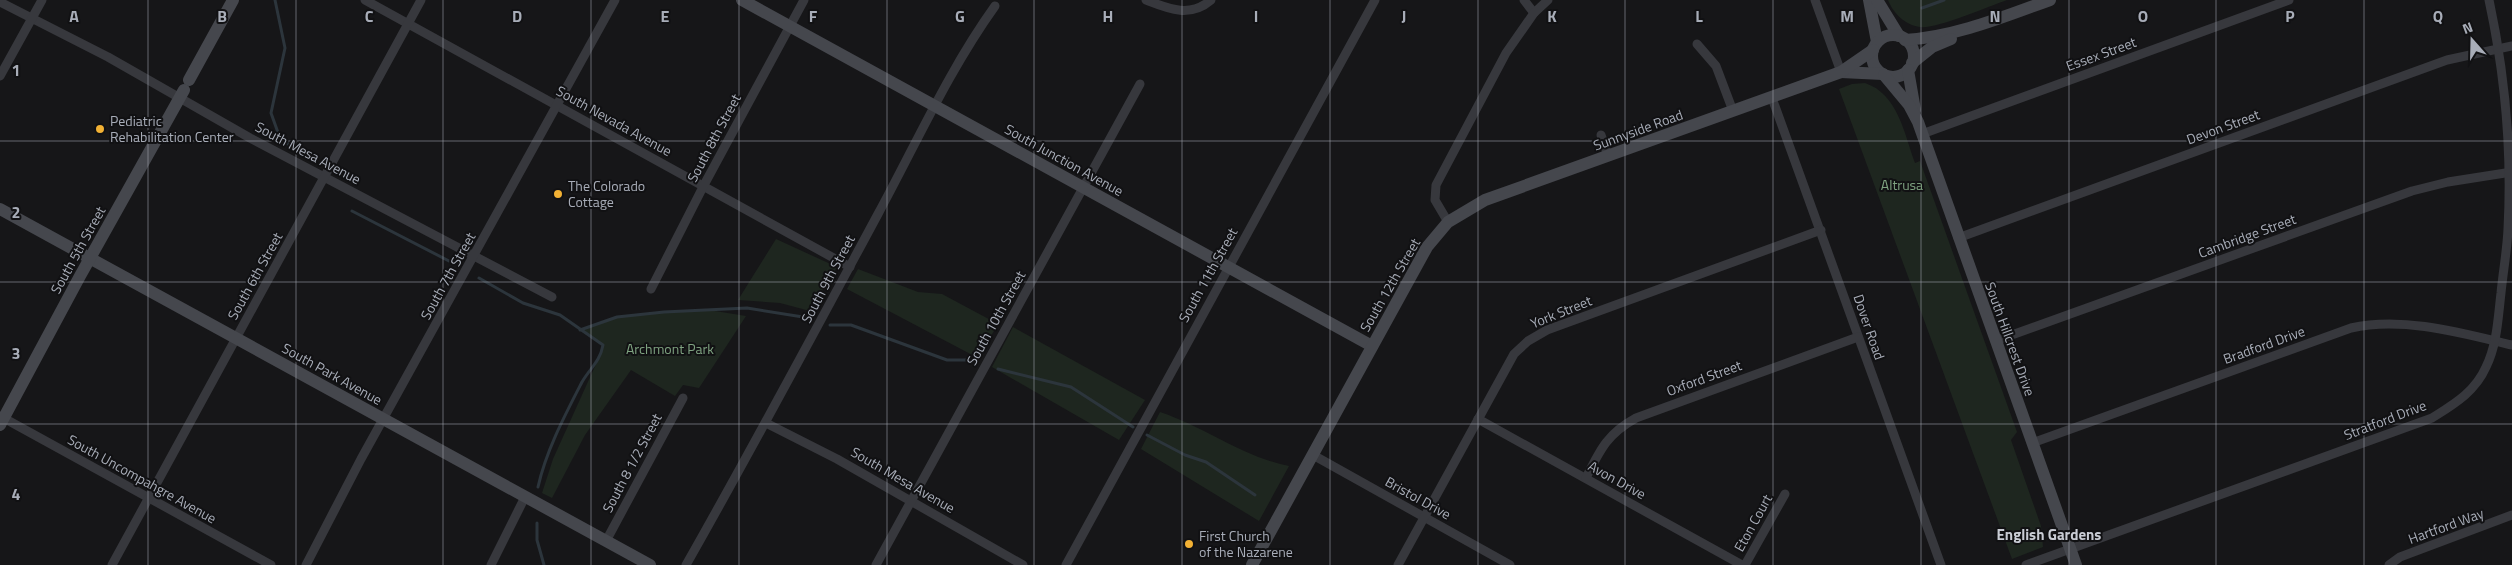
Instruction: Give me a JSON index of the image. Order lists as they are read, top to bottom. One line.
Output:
{"streets":{"street":["Essex Street","South Nevada Avenue","Devon Street","Sunnyside Road","South 8th Street","South Mesa Avenue","South Junction Avenue","Cambridge Street","South 5th Street","South 11th Street","South 6th Street","South 7th Street","South 9th Street","South 12th Street","York Street","South 10th Street","Dover Road","South Hillcrest Drive","Bradford Drive","South Park Avenue","Oxford Street","Stratford Drive","South 8 1/2 Street","South Uncompahgre Avenue","Avon Drive","Bristol Drive","Eton Court","Hartford Way"]},"crossings":[["Essex Street","South Hillcrest Drive"],["South Nevada Avenue","South 8th Street"],["South Nevada Avenue","South 6th Street"],["South Nevada Avenue","South 7th Street"],["South Nevada Avenue","South 9th Street"],["Devon Street","South Hillcrest Drive"],["Devon Street","Stratford Drive"],["Sunnyside Road","South 12th Street"],["Sunnyside Road","Dover Road"],["South 8th Street","South Junction Avenue"],["South Mesa Avenue","South 5th Street"],["South Mesa Avenue","South 6th Street"],["South Mesa Avenue","South 7th Street"],["South Mesa Avenue","South 9th Street"],["South Mesa Avenue","South 10th Street"],["South Junction Avenue","South 11th Street"],["South Junction Avenue","South 9th Street"],["South Junction Avenue","South 12th Street"],["South Junction Avenue","South 10th Street"],["Cambridge Street","South Hillcrest Drive"],["Cambridge Street","Stratford Drive"],["South 5th Street","South Park Avenue"],["South 5th Street","South Uncompahgre Avenue"],["South 6th Street","South Park Avenue"],["South 6th Street","South Uncompahgre Avenue"],["South 7th Street","South Park Avenue"],["South 12th Street","Bristol Drive"],["York Street","Dover Road"],["York Street","Avon Drive"],["York Street","Bristol Drive"],["Dover Road","Oxford Street"],["South Hillcrest Drive","Bradford Drive"],["South Hillcrest Drive","Stratford Drive"],["Bradford Drive","Stratford Drive"],["South Park Avenue","South 8 1/2 Street"],["Oxford Street","Avon Drive"],["Avon Drive","Eton Court"]],"districts":["English Gardens"],"parks":["Altrusa","Archmont Park"],"places":["Pediatric Rehabilitation Center","The Colorado Cottage","First Church of the Nazarene"],"north":"top","grid":{"columns":["A","B","C","D","E","F","G","H","I","J","K","L","M","N","O","P","Q"],"rows":["1","2","3","4"]}}
